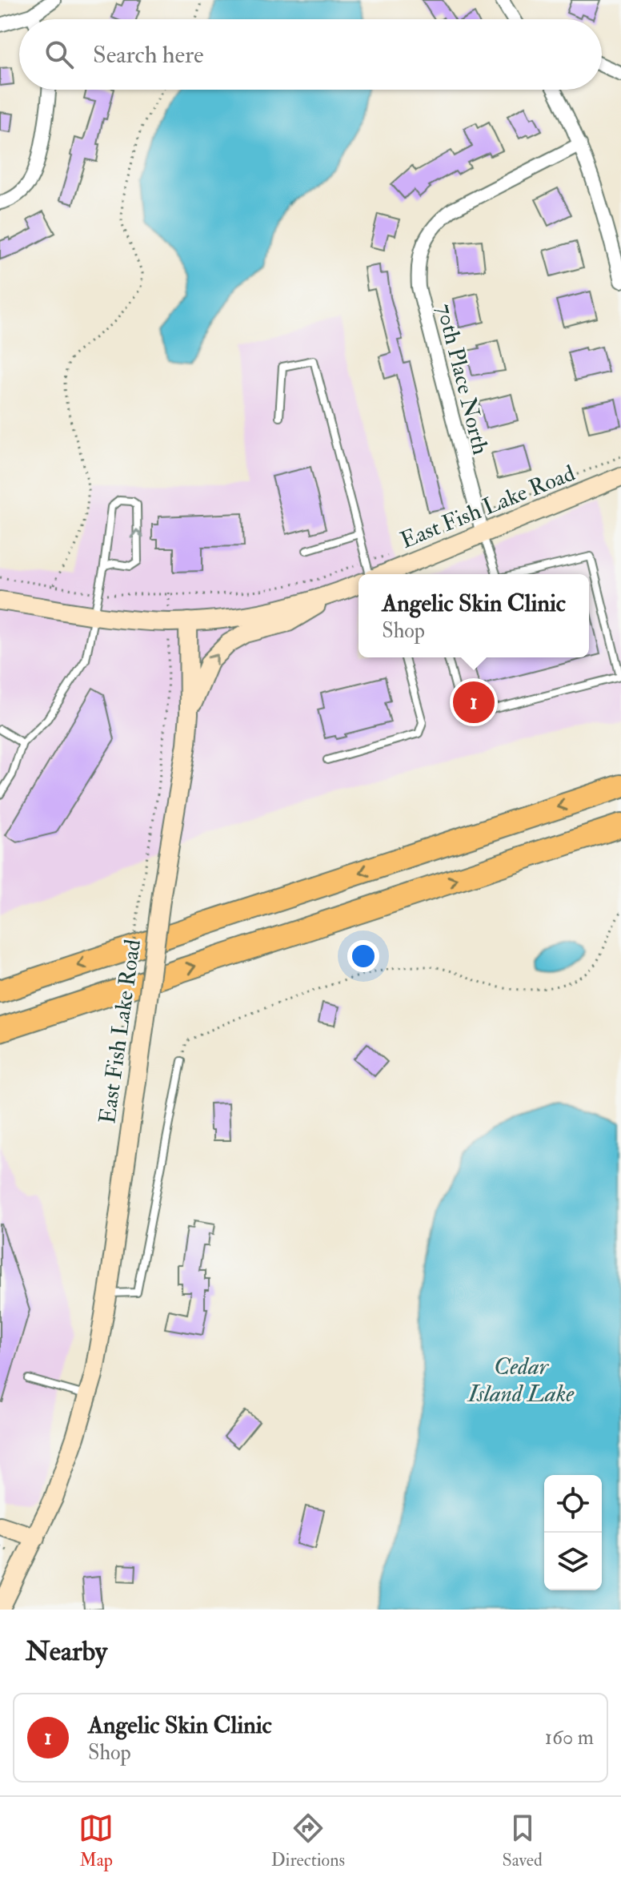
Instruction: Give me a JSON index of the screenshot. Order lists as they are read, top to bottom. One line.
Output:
{"streets":{"street":["70th Place North","East Fish Lake Road"]},"crossings":[["70th Place North","East Fish Lake Road"]],"water":["Cedar Island Lake"],"page":{"search":"Search here","popup":["Angelic Skin Clinic","Shop"],"pins":"1","heading":"Nearby","list":[{"mark":"1","name":"Angelic Skin Clinic","note":"Shop","value":"160 m"}],"nav":["Map","Directions","Saved"]}}
